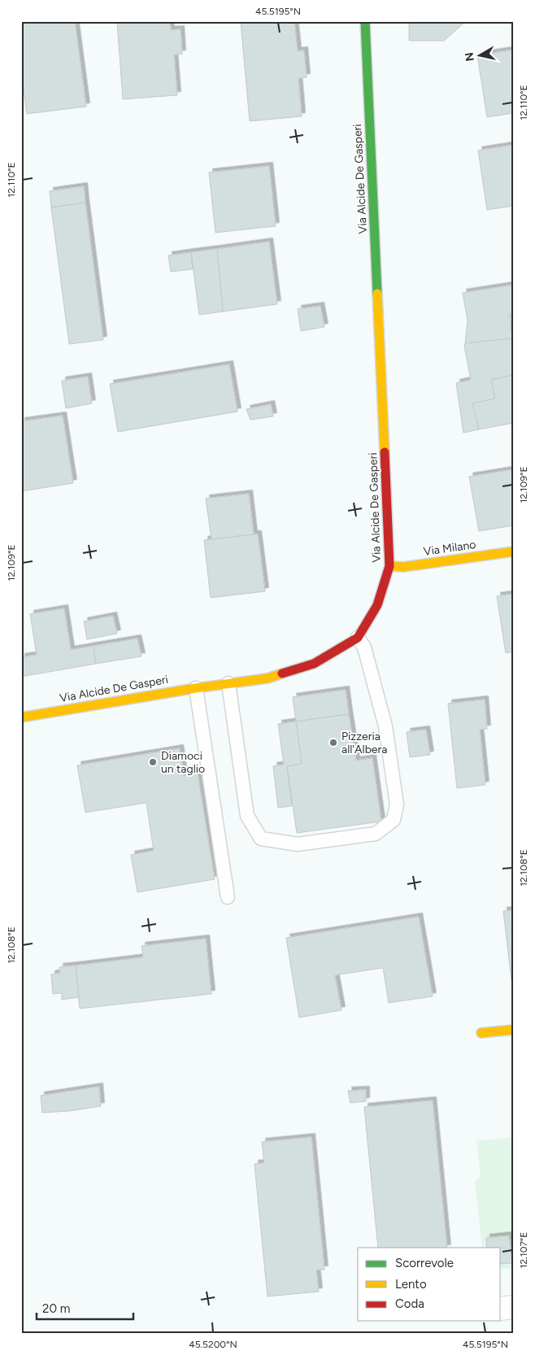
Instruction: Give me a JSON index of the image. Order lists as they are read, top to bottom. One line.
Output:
{"streets":{"street":["Via Alcide De Gasperi","Via Milano"]},"crossings":[["Via Alcide De Gasperi","Via Milano"]],"places":["Pizzeria all'Albera","Diamoci un taglio"],"legend":["Scorrevole","Lento","Coda"],"scale_bar":"20 m","north":"left","coordinates":["45.5195°N","12.110°E","12.109°E","12.108°E","12.107°E","45.5200°N"]}
